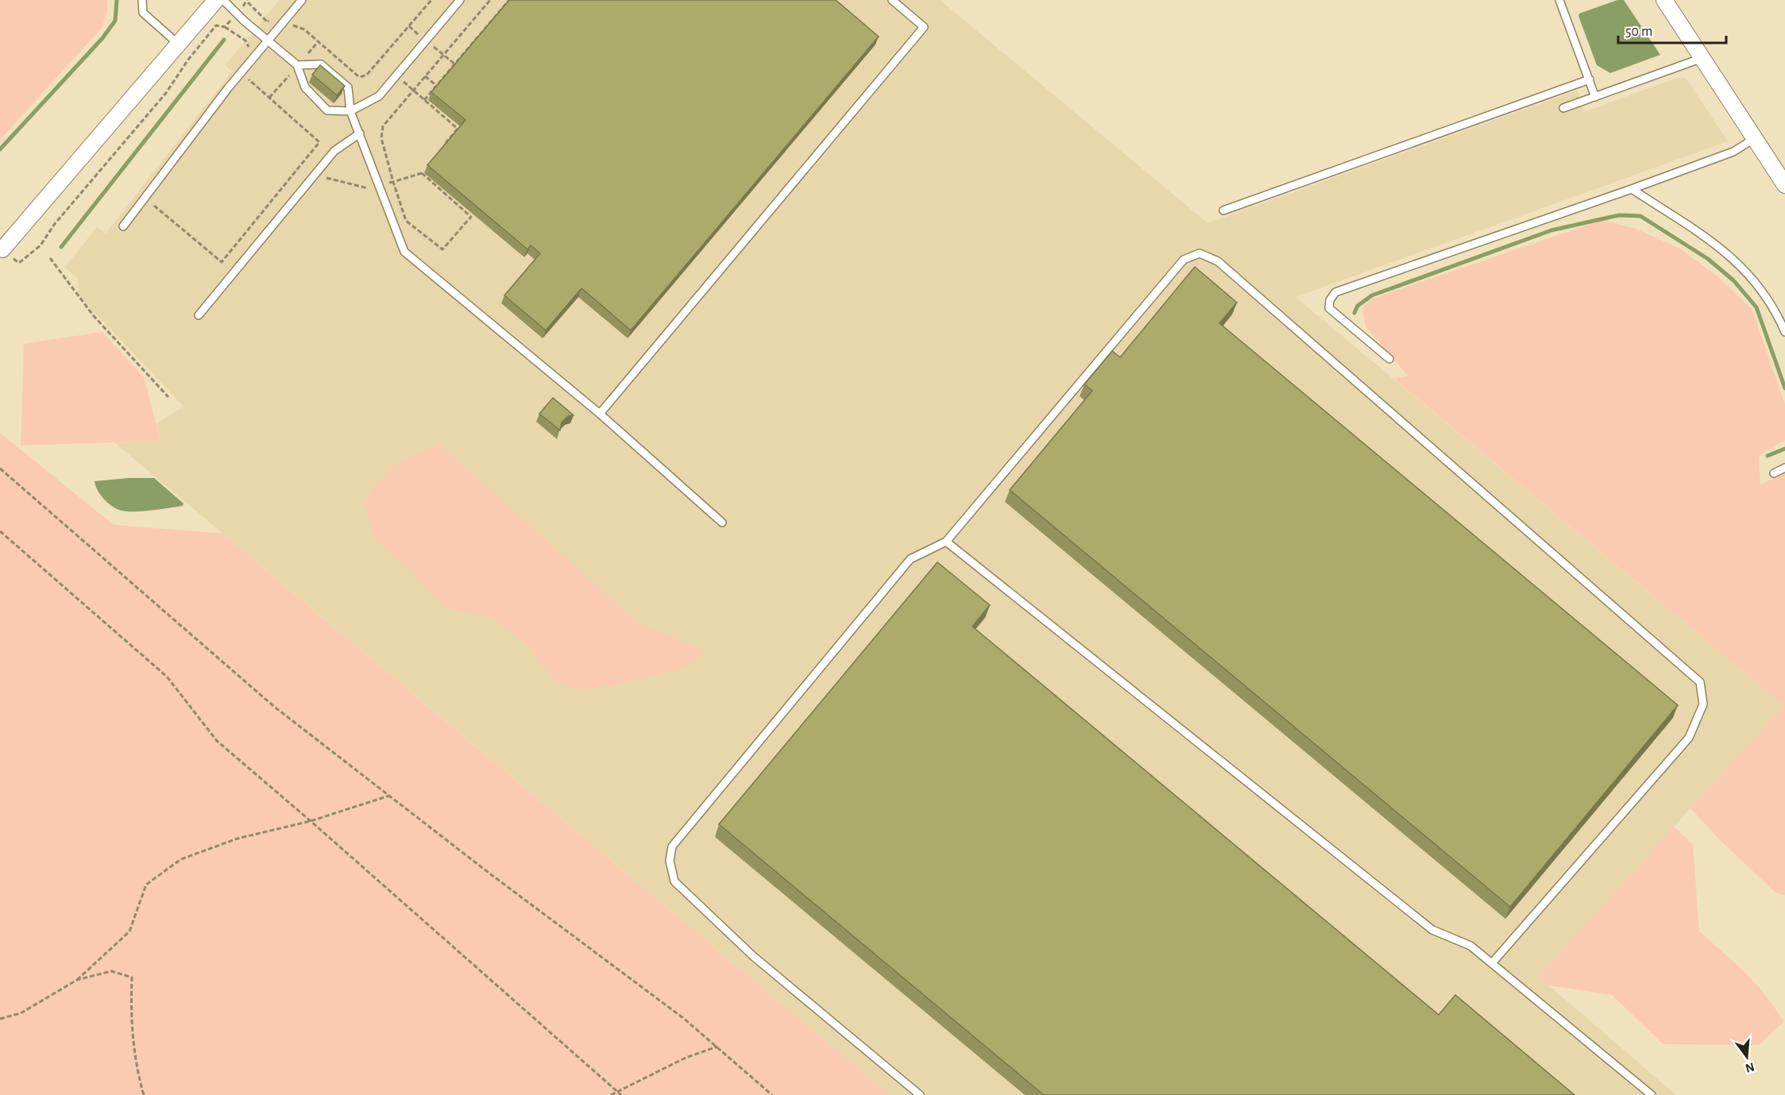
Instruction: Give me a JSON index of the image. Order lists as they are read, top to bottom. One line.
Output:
{"scale_bar":"50 m","north":"bottom"}
